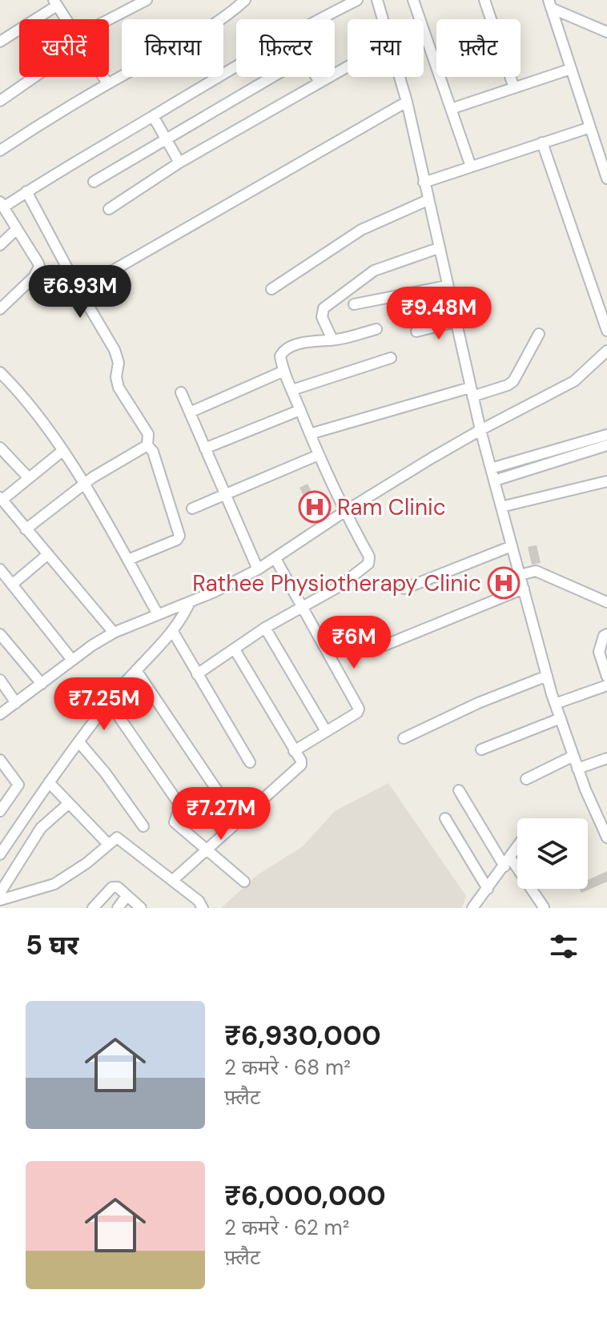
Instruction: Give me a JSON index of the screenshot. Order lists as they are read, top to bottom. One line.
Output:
{"places":{"hospital":["Ram Clinic","Rathee Physiotherapy Clinic"]},"page":{"chip":["खरीदें","किराया","फ़िल्टर","नया","फ़्लैट"],"price":["₹6.93M","₹9.48M","₹6M","₹7.25M","₹7.27M"],"heading":"5 घर","list":[{"name":"₹6,930,000","note":"2 कमरे · 68 m² · फ़्लैट"},{"name":"₹6,000,000","note":"2 कमरे · 62 m² · फ़्लैट"}]}}
